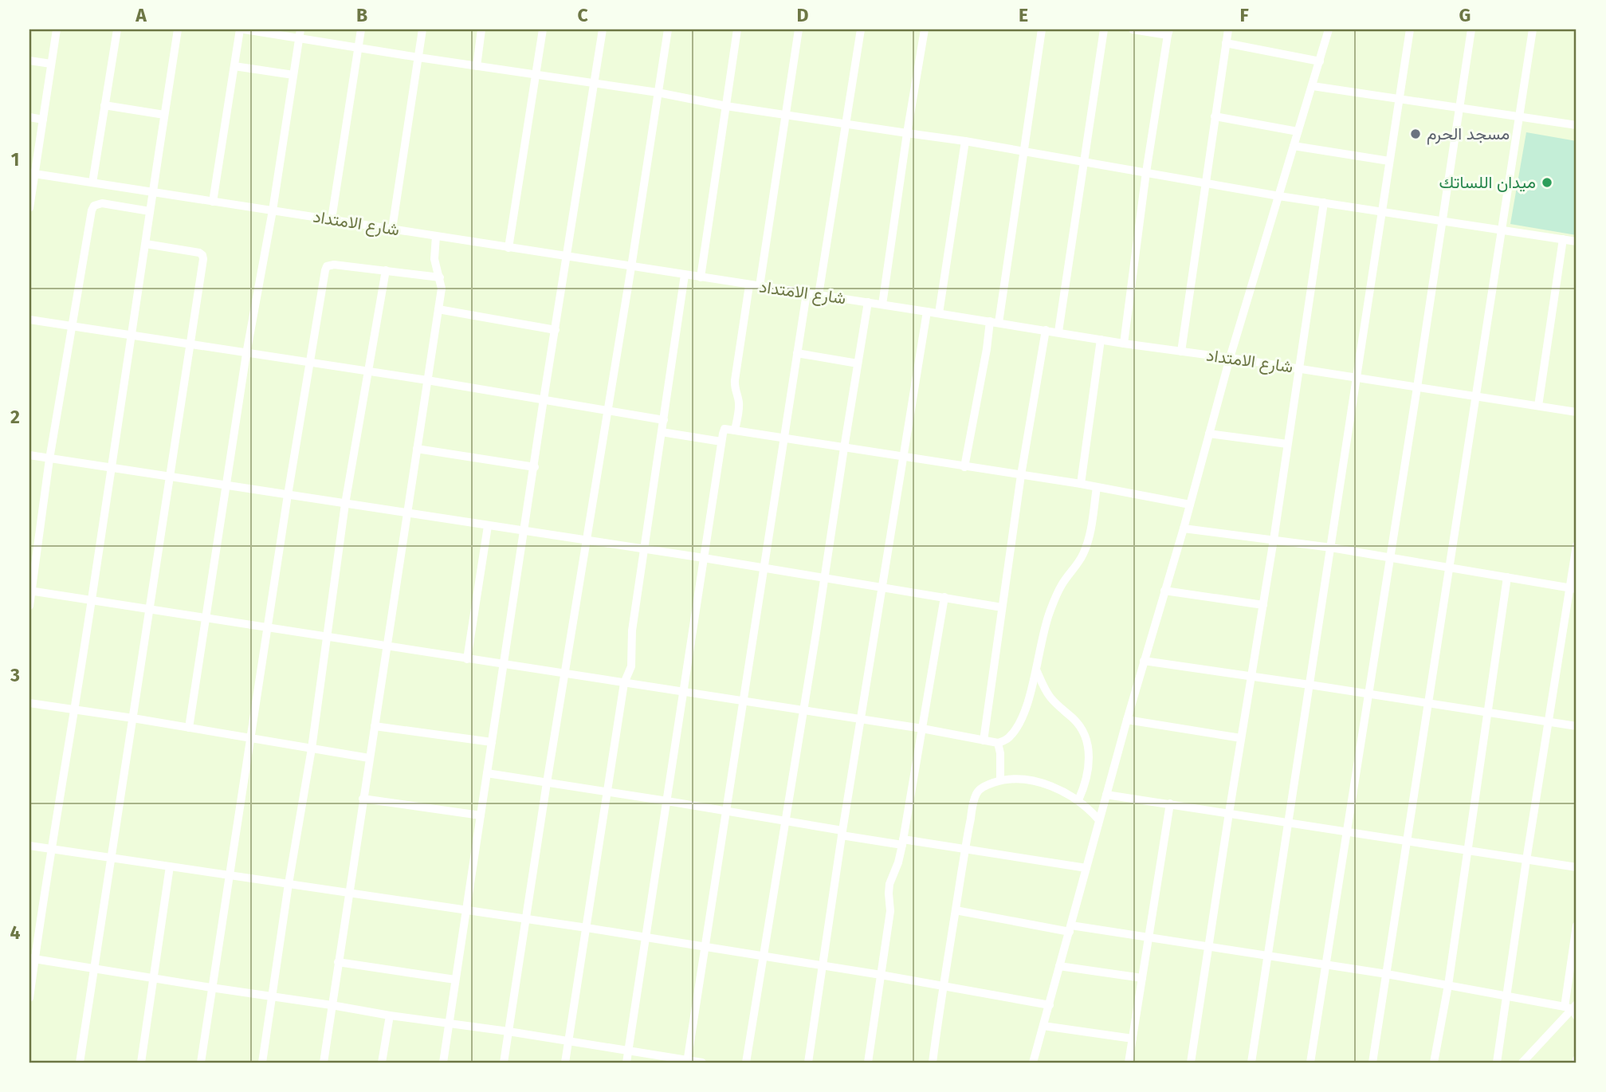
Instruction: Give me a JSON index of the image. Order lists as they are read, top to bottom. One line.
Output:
{"streets":{"street":["شارع الامتداد"]},"places":["مسجد الحرم","ميدان اللساتك"],"grid":{"columns":["A","B","C","D","E","F","G"],"rows":["1","2","3","4"]}}
